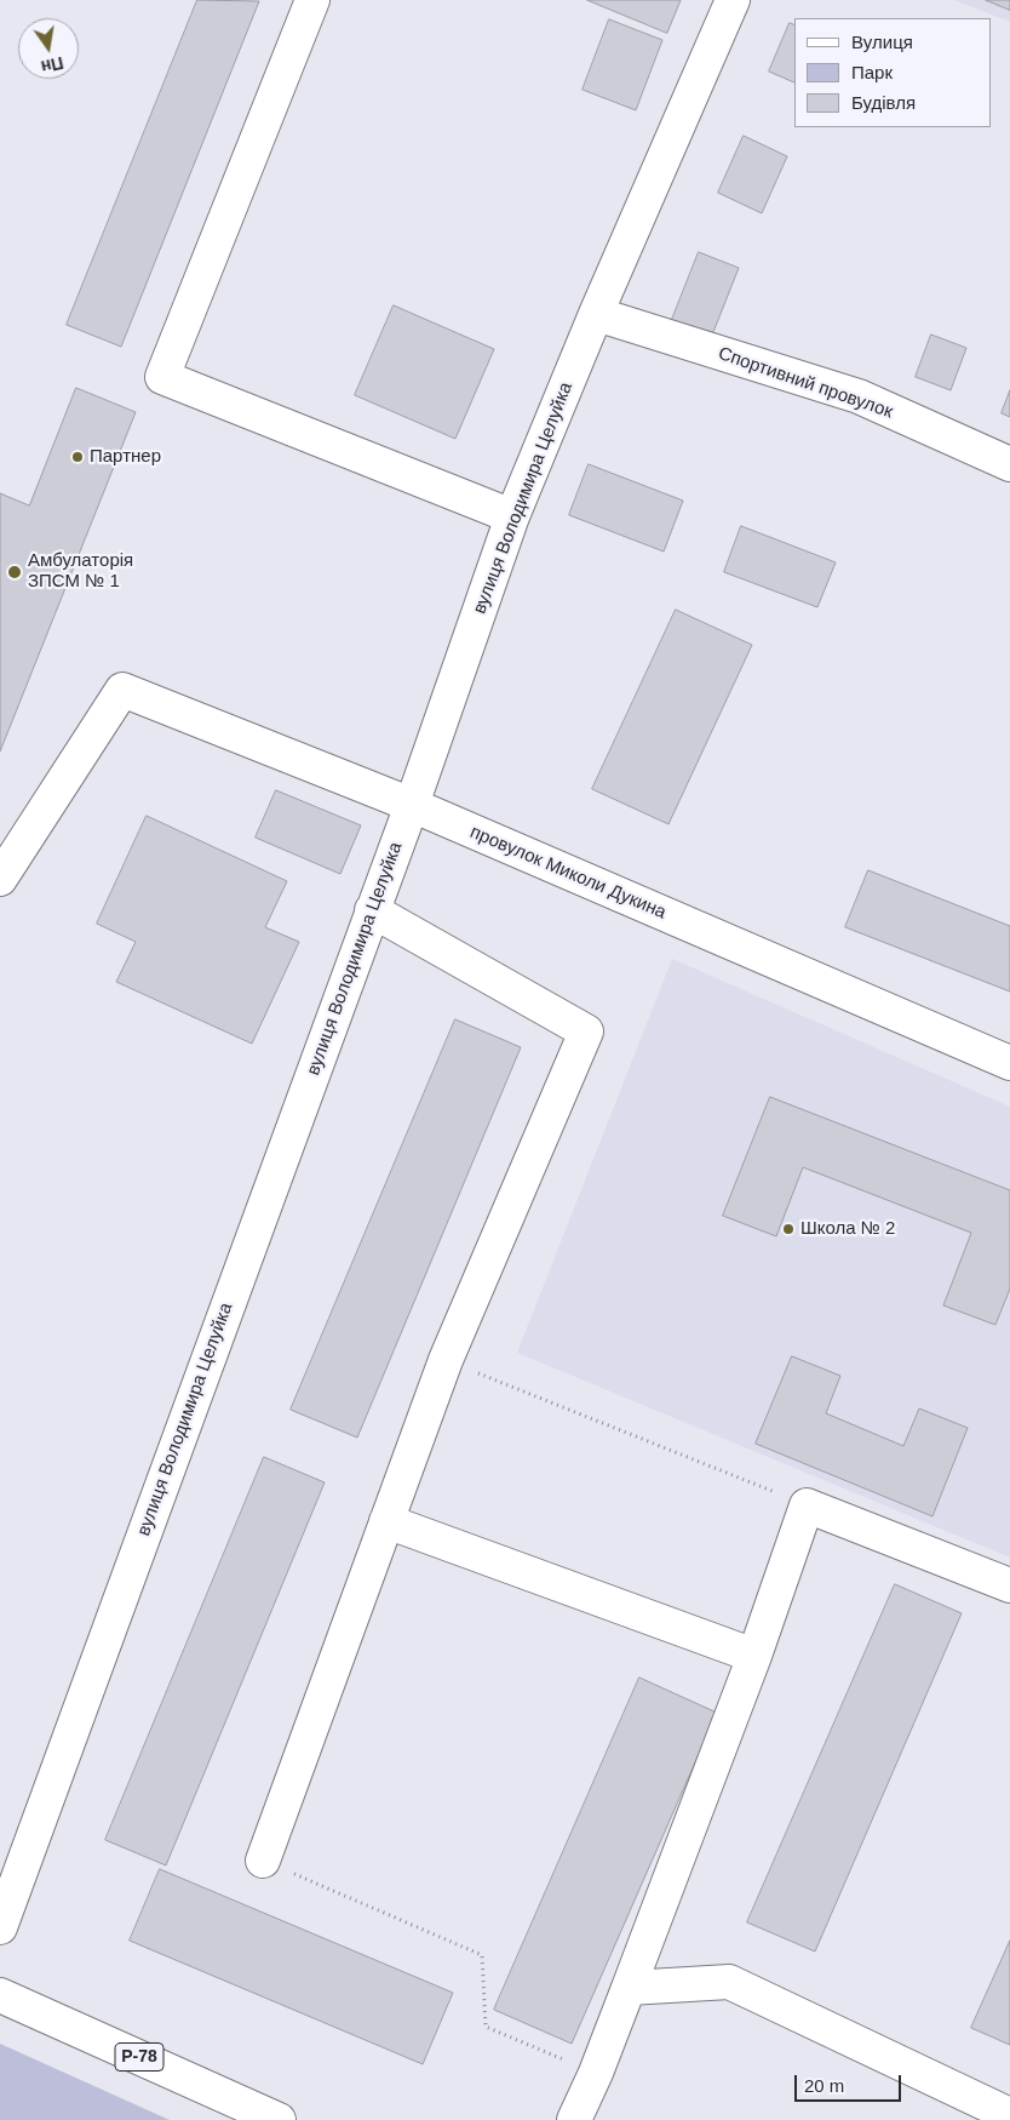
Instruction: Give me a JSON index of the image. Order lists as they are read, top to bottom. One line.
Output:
{"streets":{"street":["Спортивний провулок","вулиця Володимира Целуйка","провулок Миколи Дукина","Р-78"]},"crossings":[["Спортивний провулок","вулиця Володимира Целуйка"],["вулиця Володимира Целуйка","провулок Миколи Дукина"]],"places":["Партнер","Амбулаторія ЗПСМ № 1","Школа № 2"],"legend":["Вулиця","Парк","Будівля"],"scale_bar":"20 m","north":"bottom"}
